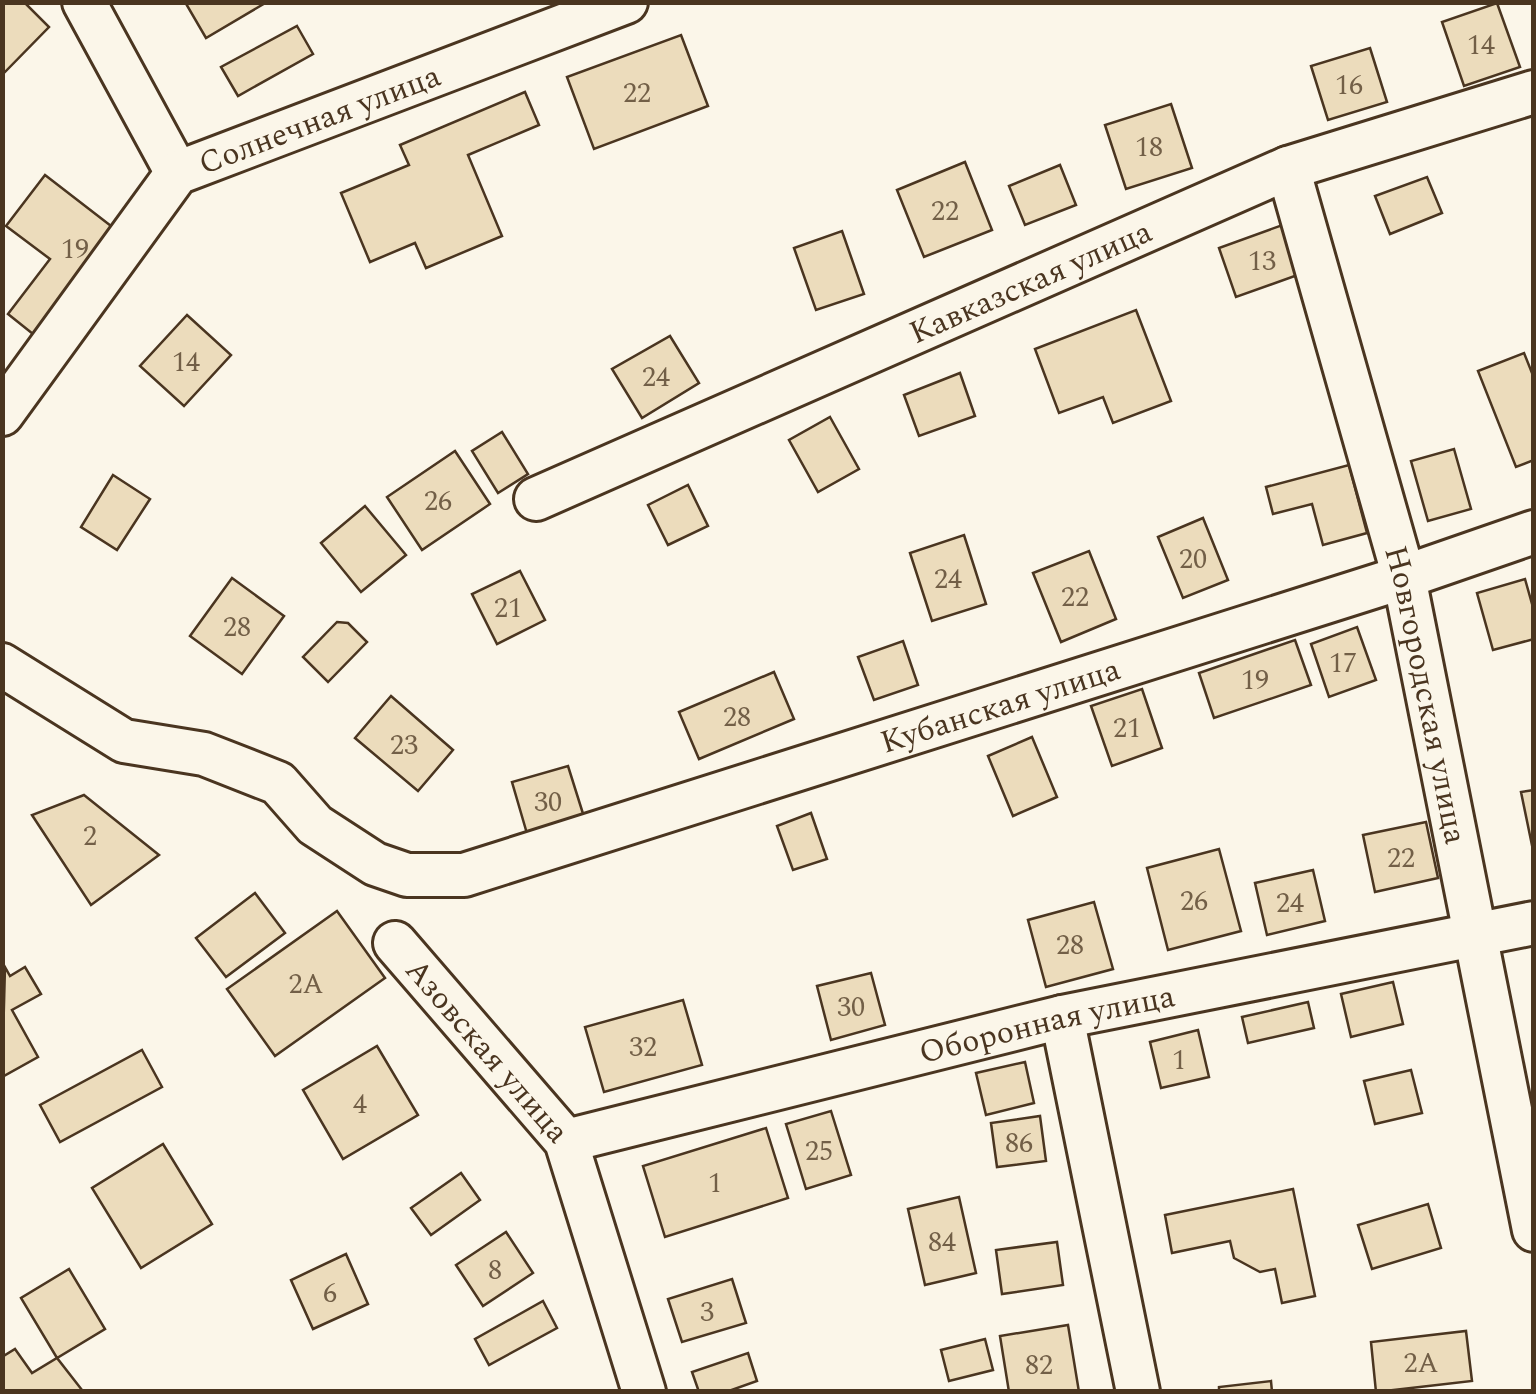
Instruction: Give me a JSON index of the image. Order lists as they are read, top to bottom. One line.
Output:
{"streets":{"street":["Солнечная улица","Кавказская улица","Новгородская улица","Кубанская улица","Оборонная улица","Азовская улица"]},"crossings":[["Кавказская улица","Новгородская улица"],["Новгородская улица","Кубанская улица"],["Новгородская улица","Оборонная улица"],["Оборонная улица","Азовская улица"]],"house_numbers":["14","16","22","18","22","19","13","14","24","26","20","24","22","21","28","17","19","28","21","23","30","2","22","26","24","28","2А","30","32","1","4","86","25","1","84","8","6","3","2А","82"]}
